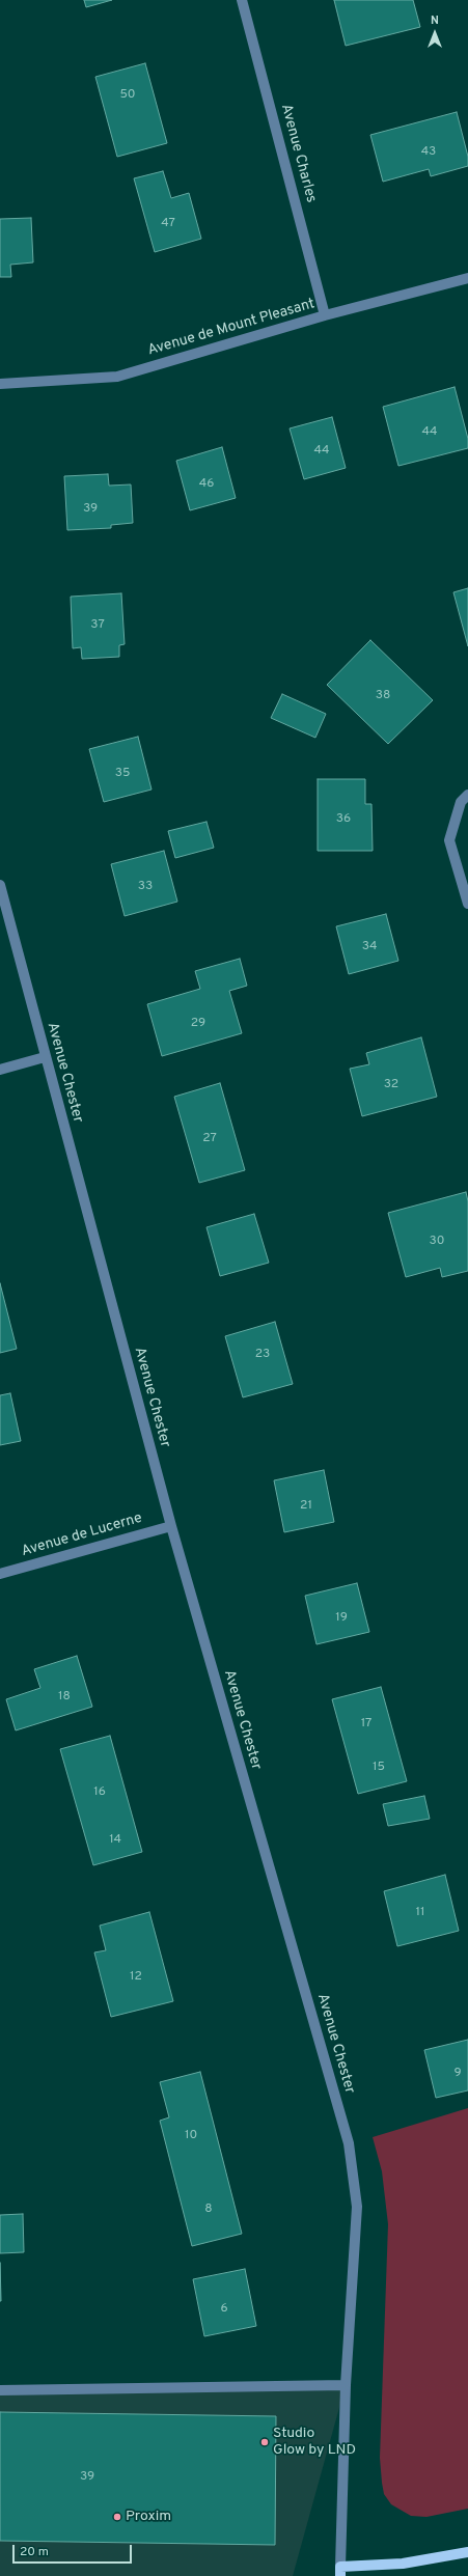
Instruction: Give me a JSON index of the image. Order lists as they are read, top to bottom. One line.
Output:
{"streets":{"street":["Avenue Charles","Avenue de Mount Pleasant","Avenue Chester","Avenue de Lucerne"]},"crossings":[["Avenue Charles","Avenue de Mount Pleasant"],["Avenue Chester","Avenue de Lucerne"]],"places":["Studio Glow by LND","Proxim"],"house_numbers":["50","43","47","44","44","46","39","37","38","35","36","33","34","29","32","27","30","23","21","19","18","17","15","16","14","11","12","9","10","8","6","39"],"scale_bar":"20 m","north":"top"}
